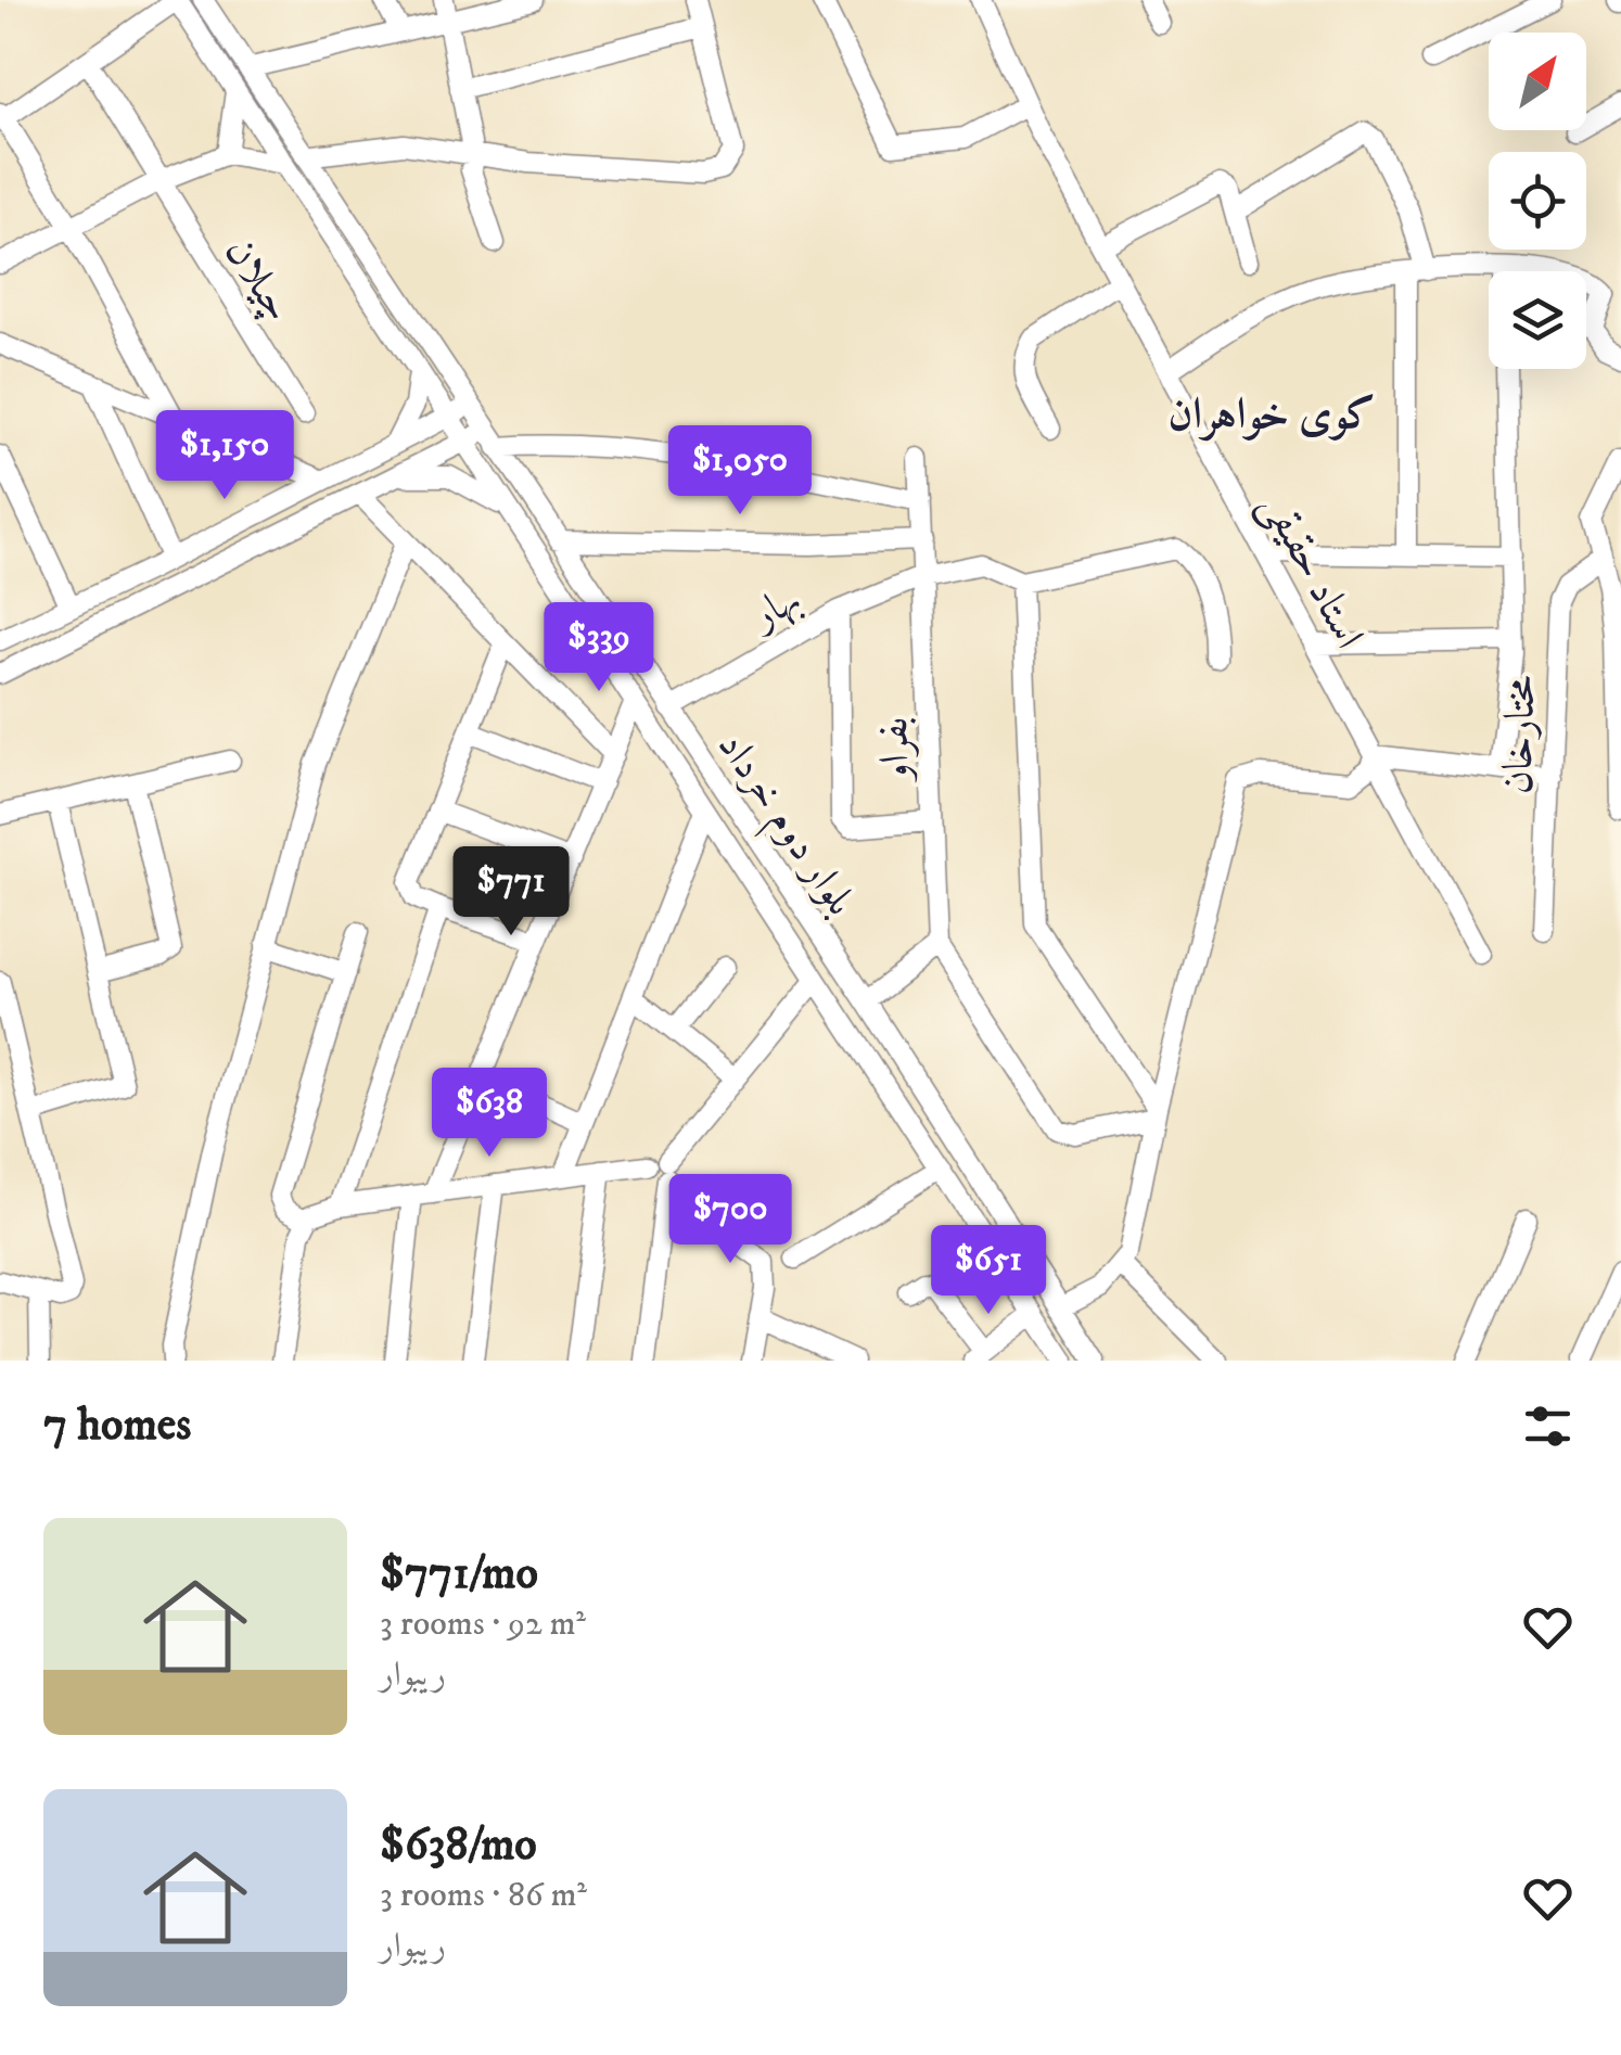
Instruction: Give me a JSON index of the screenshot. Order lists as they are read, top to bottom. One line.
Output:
{"streets":{"street":["چیلان","استاد حقیقی","بهار","مختارخان","بفراو","بلوار دوم خرداد"]},"crossings":[["بهار","بفراو"],["بهار","بلوار دوم خرداد"]],"districts":["کوی خواهران"],"north":"top right","page":{"price":["$1,150","$1,050","$339","$771","$638","$700","$651"],"heading":"7 homes","list":[{"name":"$771/mo","note":"3 rooms · 92 m² · ریبوار"},{"name":"$638/mo","note":"3 rooms · 86 m² · ریبوار"}]}}
